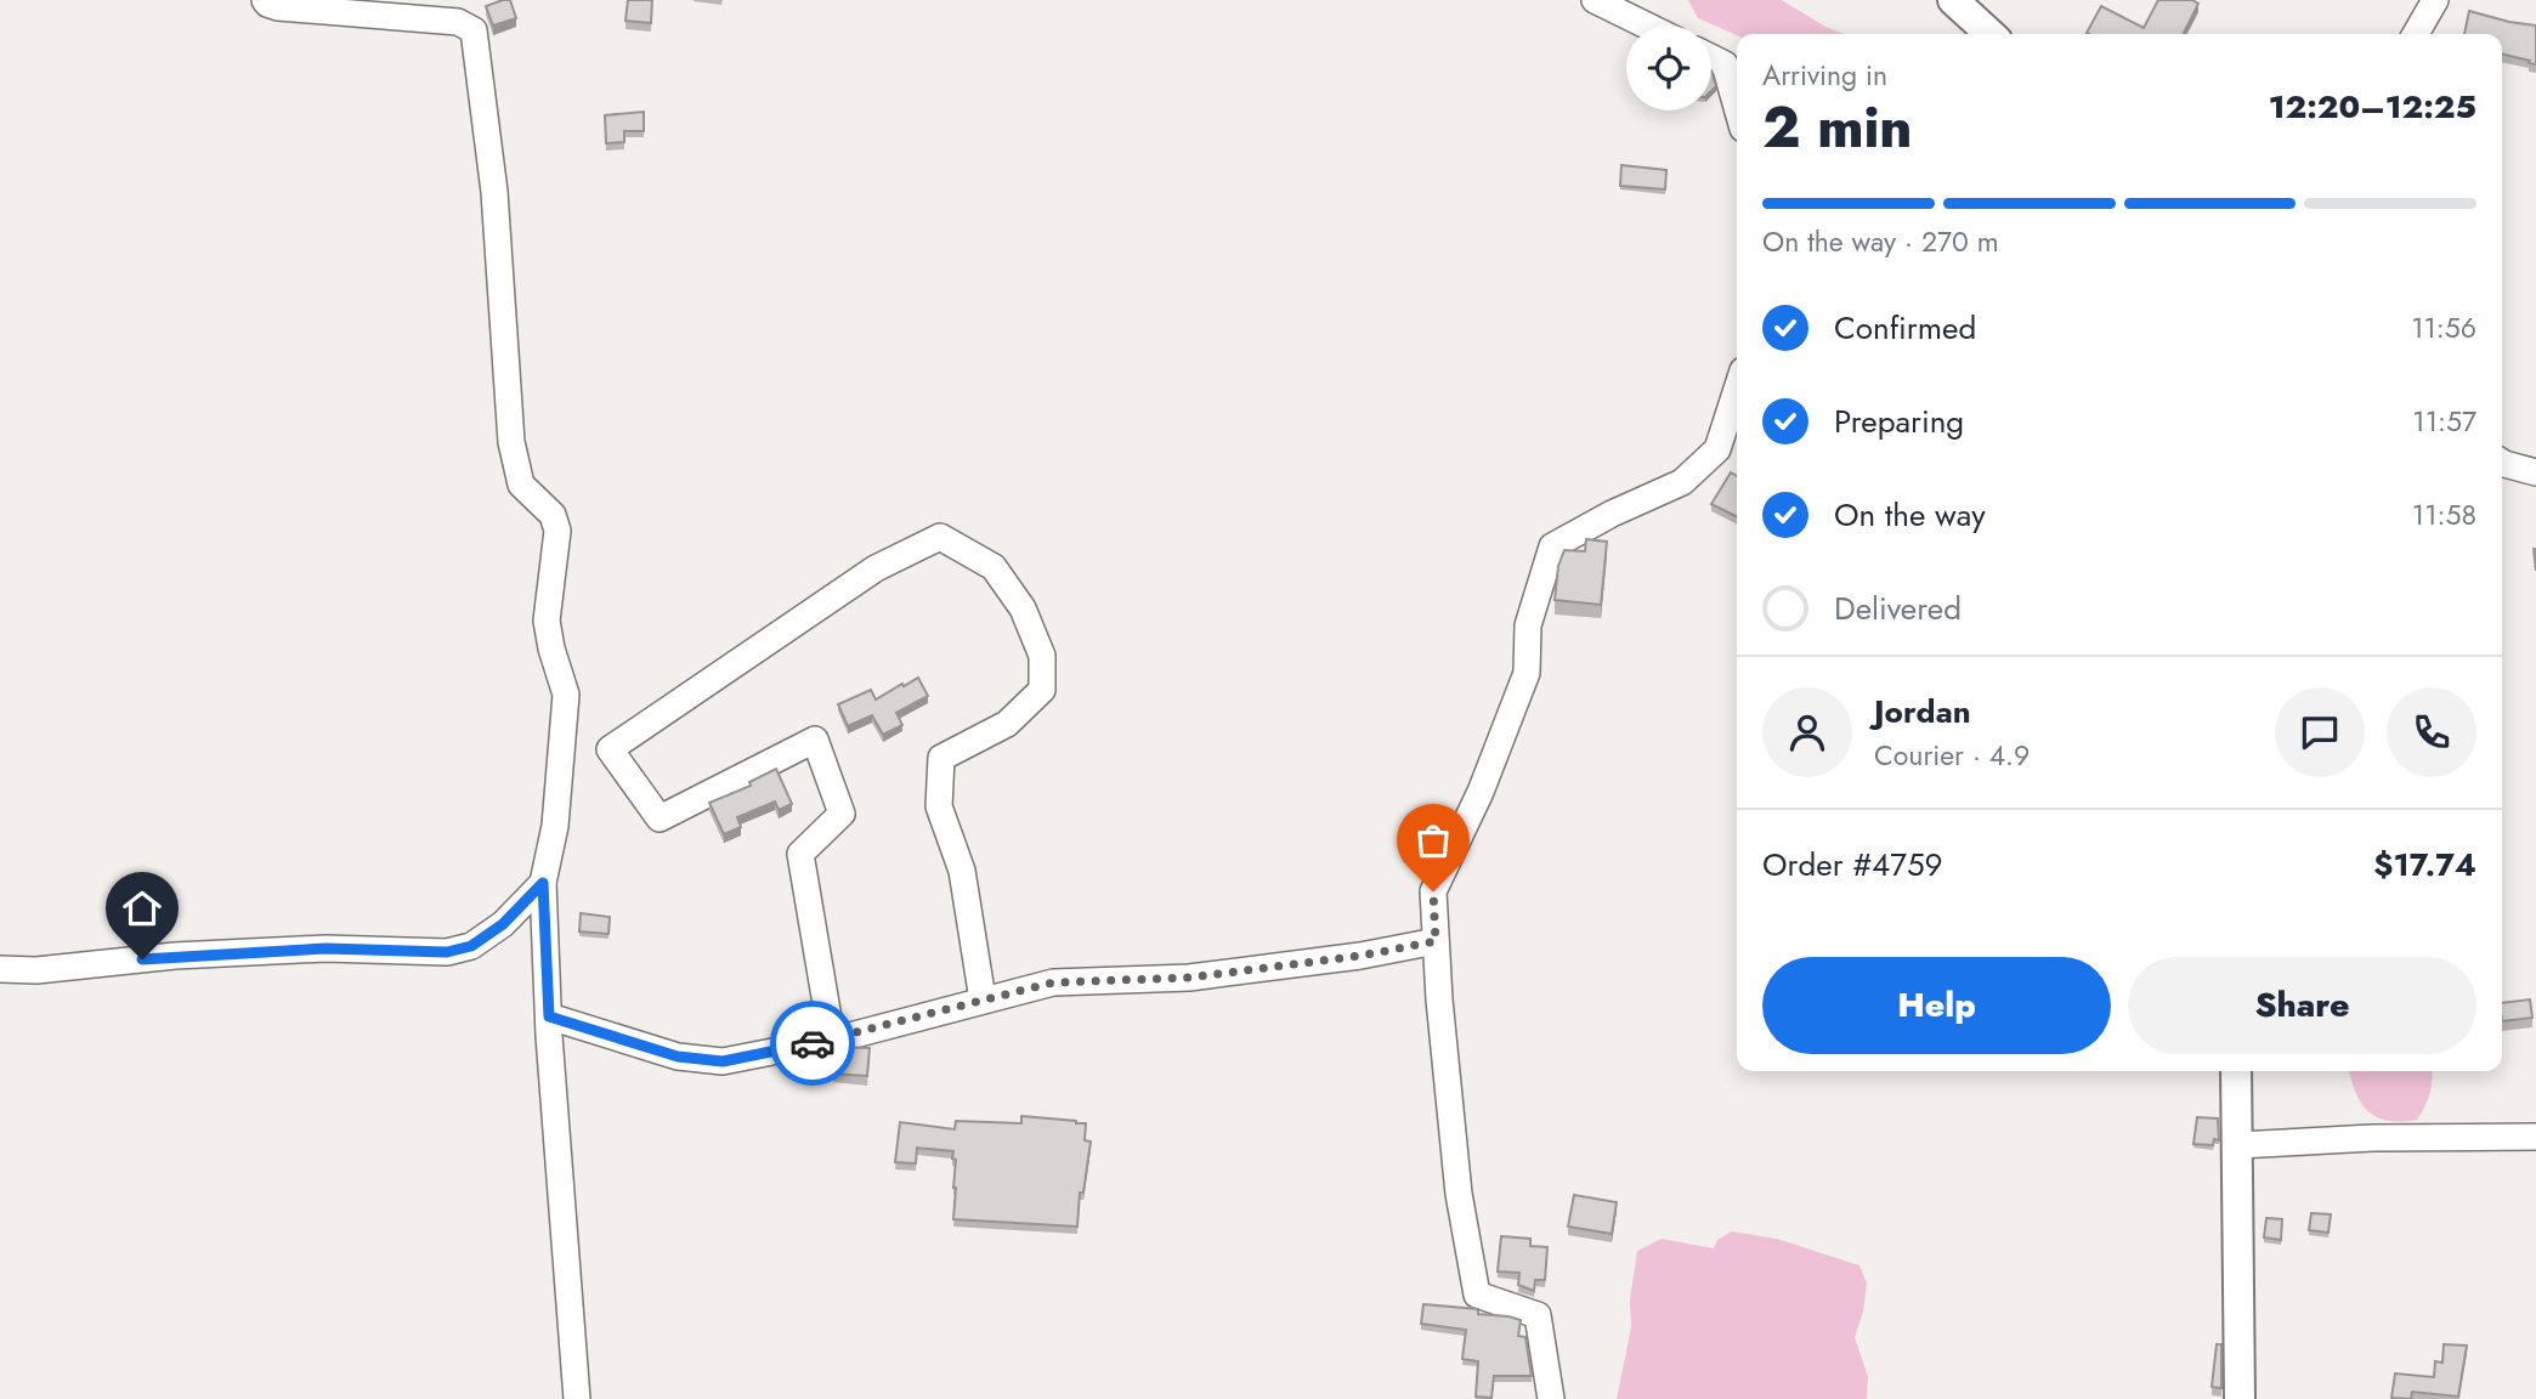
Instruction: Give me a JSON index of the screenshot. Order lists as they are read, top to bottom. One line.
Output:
{"page":{"heading":["2 min","Arriving in","12:20–12:25"],"panel":["Jordan","Courier · 4.9","Order #4759","$17.74"],"bar":"On the way · 270 m","list":[["Confirmed","11:56"],["Preparing","11:57"],["On the way","11:58"],"Delivered"],"buttons":["Help","Share"]}}
